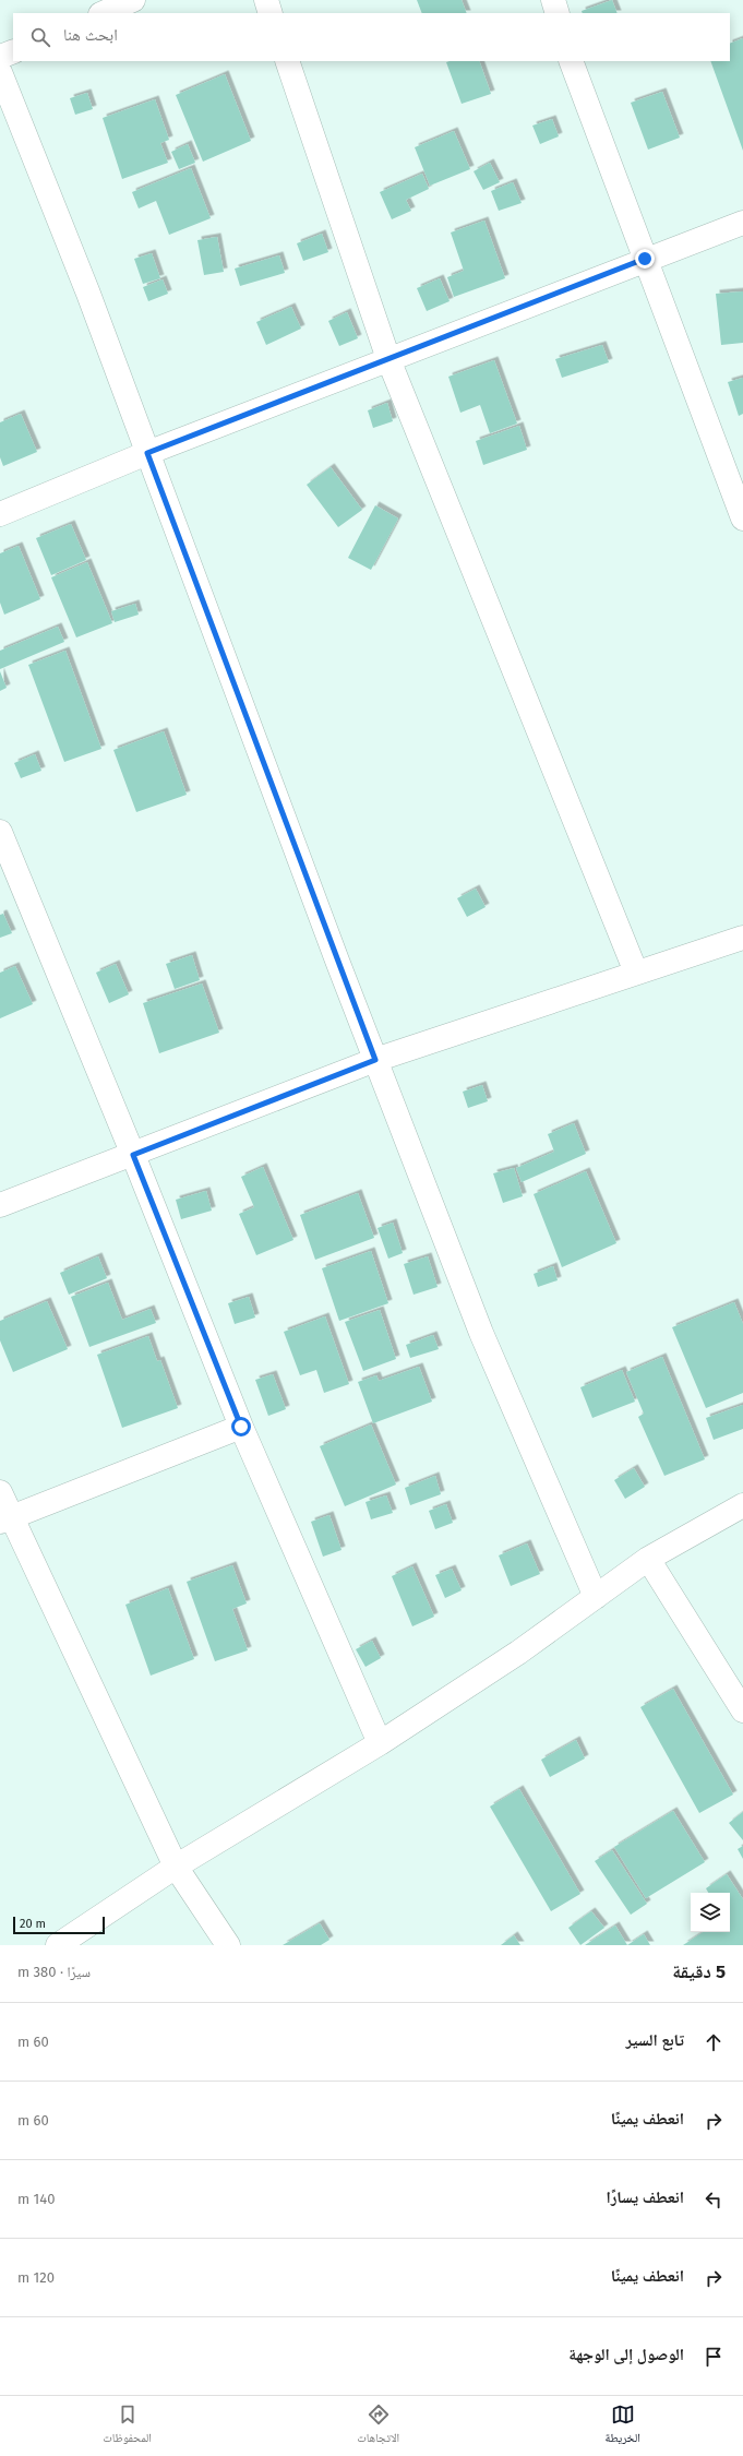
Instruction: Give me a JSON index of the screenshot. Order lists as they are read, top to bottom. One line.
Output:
{"scale_bar":"20 m","page":{"search":"ابحث هنا","scale":"20 m","heading":["5 دقيقة","سيرًا · 380 m"],"list":[["تابع السير","60 m"],["انعطف يمينًا","60 m"],["انعطف يسارًا","140 m"],["انعطف يمينًا","120 m"],"الوصول إلى الوجهة"],"nav":["الخريطة","الاتجاهات","المحفوظات"]}}
